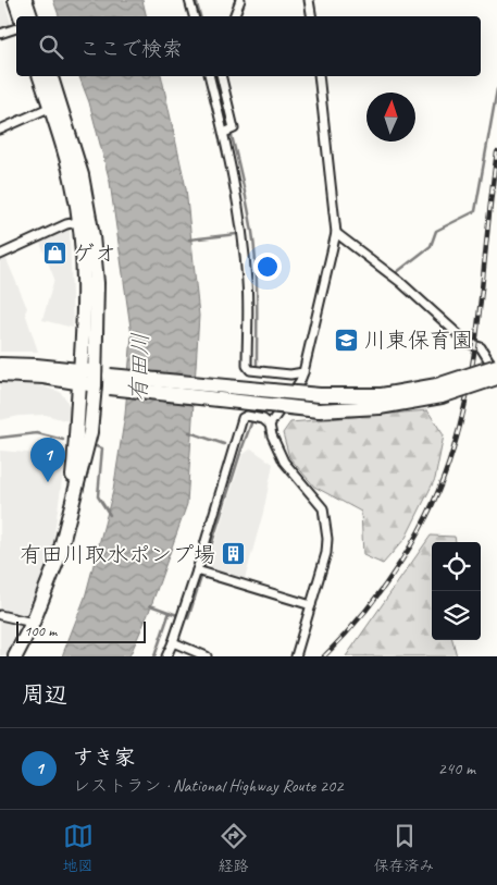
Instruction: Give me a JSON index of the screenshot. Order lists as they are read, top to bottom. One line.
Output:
{"water":["有田川"],"places":{"shop":["ゲオ"],"school or university":["川東保育園"],"building":["有田川取水ポンプ場"]},"scale_bar":"100 m","north":"top","page":{"search":"ここで検索","pins":"1","scale":"100 m","heading":"周辺","list":[{"mark":"1","name":"すき家","note":"レストラン · National Highway Route 202","value":"240 m"}],"nav":["地図","経路","保存済み"]}}
